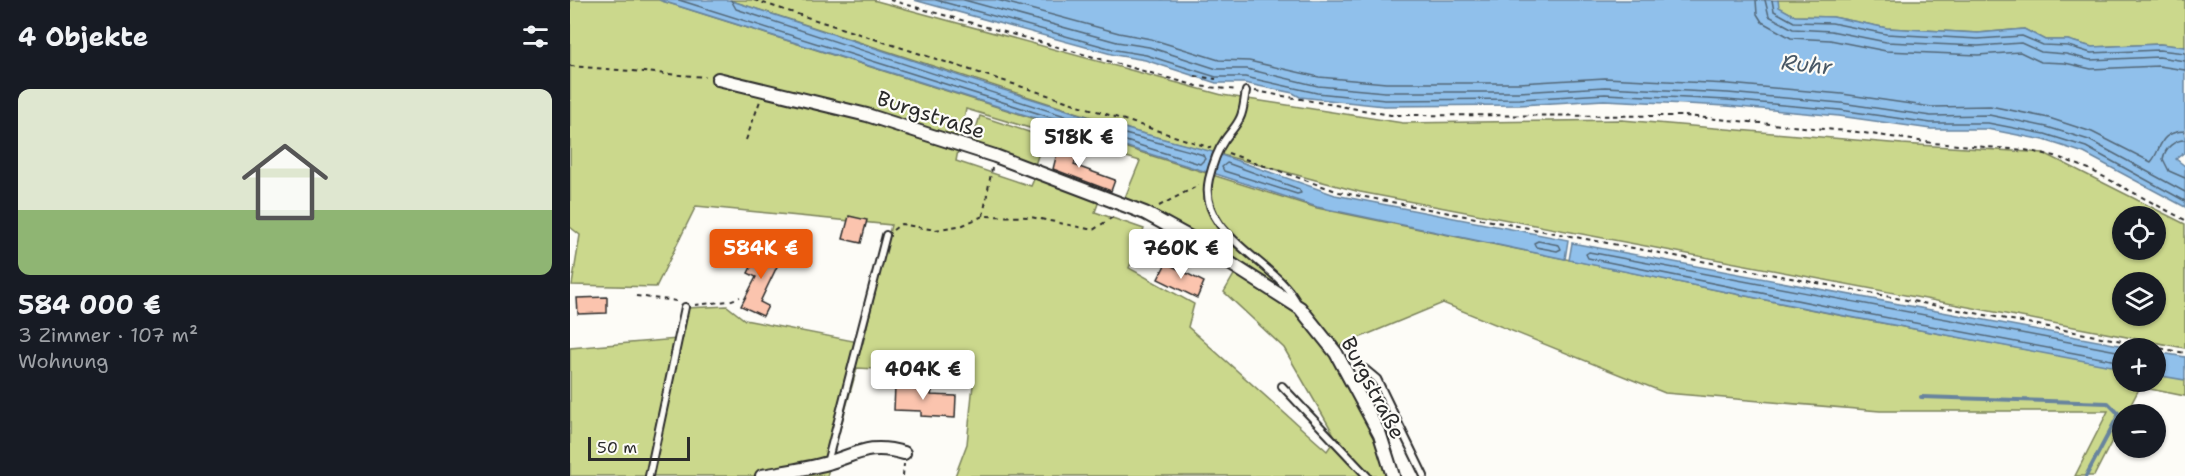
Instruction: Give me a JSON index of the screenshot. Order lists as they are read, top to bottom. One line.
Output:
{"streets":{"street":["Burgstraße"]},"water":["Ruhr"],"scale_bar":"50 m","page":{"heading":"4 Objekte","list":[{"name":"584 000 €","note":"3 Zimmer · 107 m² · Wohnung"}],"price":["518K €","584K €","760K €","404K €"],"map_buttons":["+","−"],"scale":"50 m"}}
